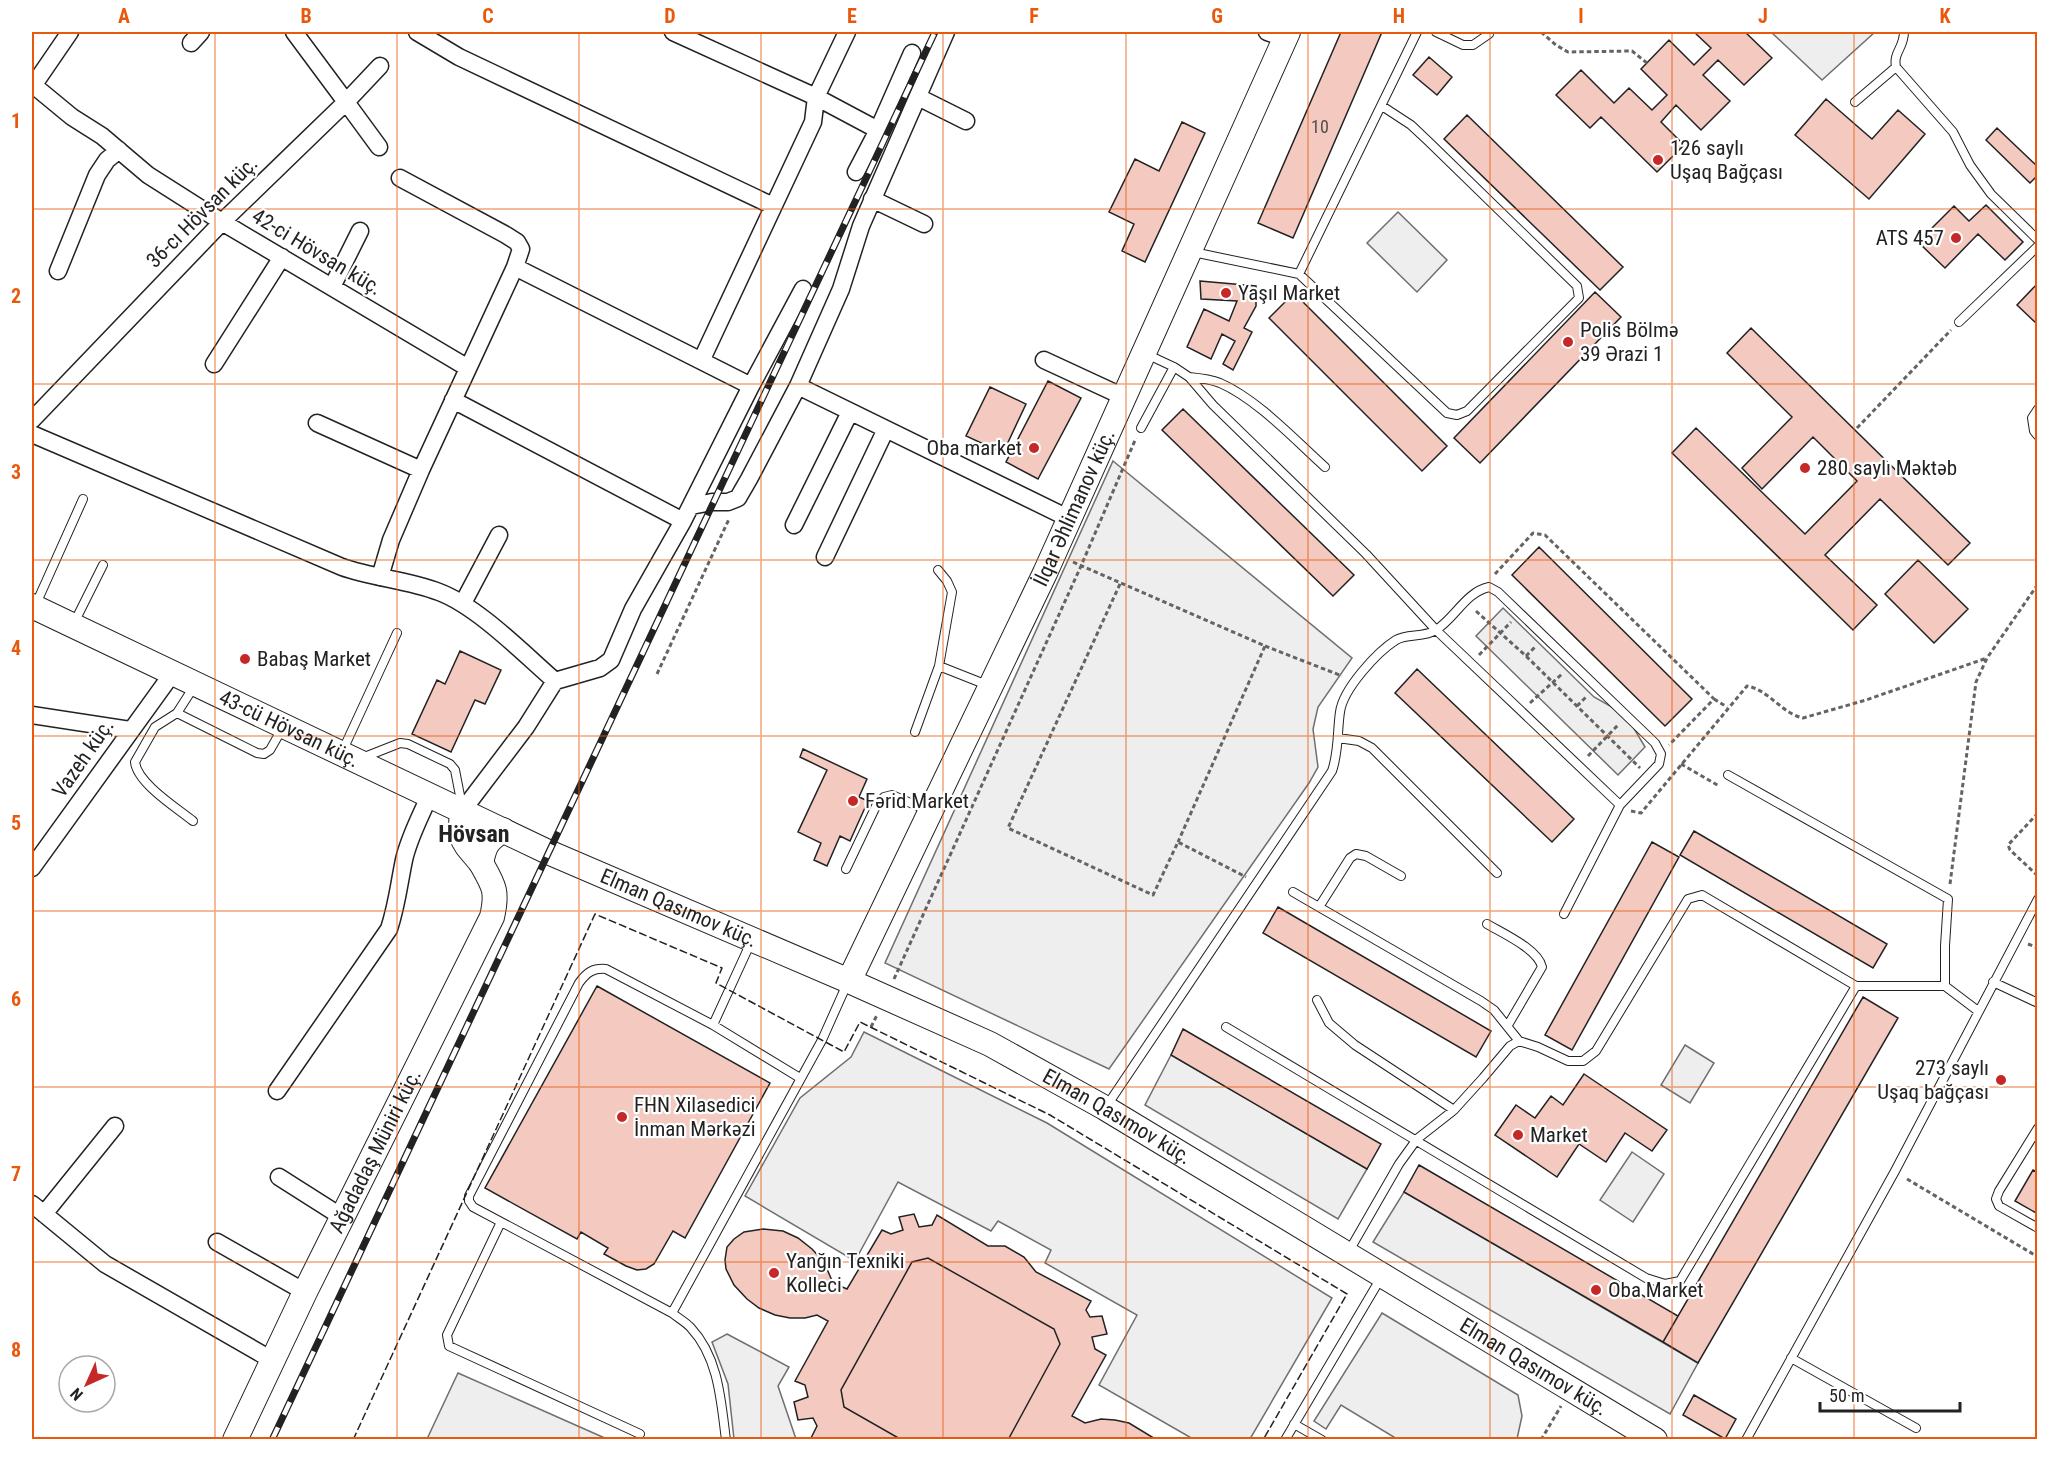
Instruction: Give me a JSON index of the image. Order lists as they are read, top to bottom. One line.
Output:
{"streets":{"main road":["İlqar Əhlimanov küç.","43-cü Hövsan küç.","Elman Qasımov küç.","Ağadadaş Müniri küç."],"street":["36-cı Hövsan küç.","42-ci Hövsan küç.","Vazeh küç."]},"crossings":[["36-cı Hövsan küç.","42-ci Hövsan küç."],["İlqar Əhlimanov küç.","Elman Qasımov küç."],["43-cü Hövsan küç.","Vazeh küç."],["43-cü Hövsan küç.","Elman Qasımov küç."],["43-cü Hövsan küç.","Ağadadaş Müniri küç."]],"districts":["Hövsan"],"places":["126 saylı Uşaq Bağçası","ATS 457","Yaşıl Market","Polis Bölmə 39 Ərazi 1","Oba market","280 saylı Məktəb","Babaş Market","Fərid Market","273 saylı Uşaq bağçası","FHN Xilasedici İnman Mərkəzi","Market","Yanğın Texniki Kolleci","Oba Market"],"house_numbers":["10"],"scale_bar":"50 m","north":"bottom left","grid":{"columns":["A","B","C","D","E","F","G","H","I","J","K"],"rows":["1","2","3","4","5","6","7","8"]}}
